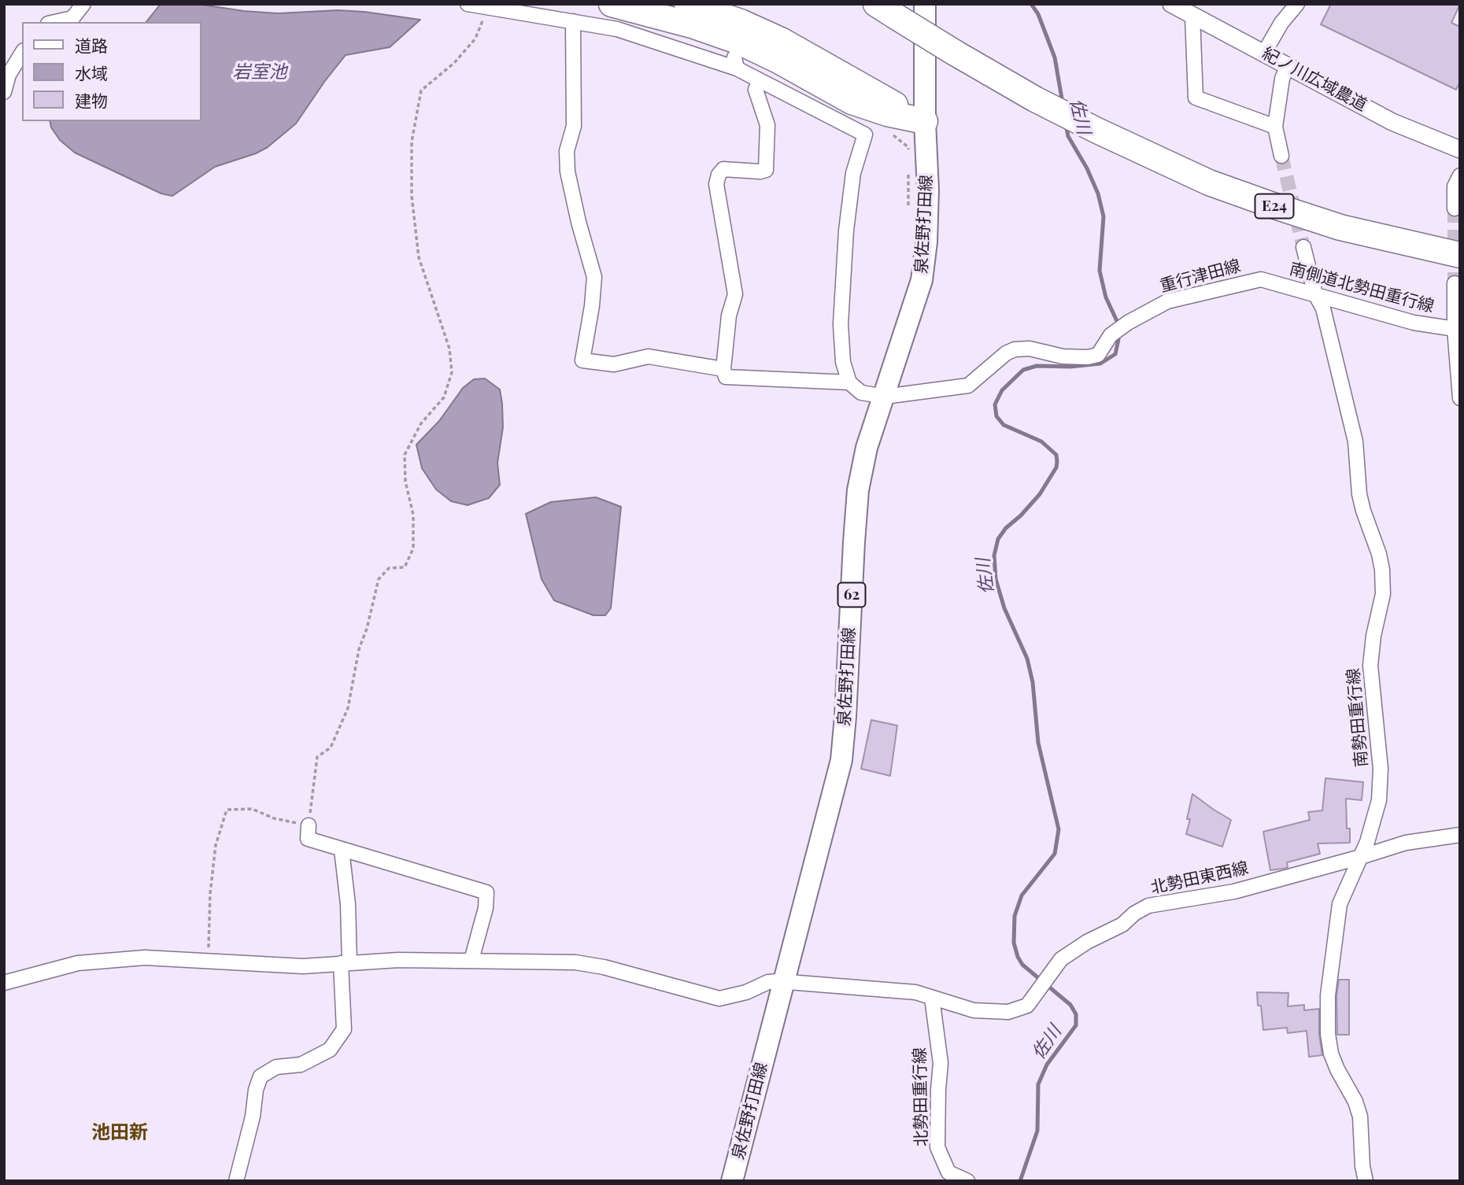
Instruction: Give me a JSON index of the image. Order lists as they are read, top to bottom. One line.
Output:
{"streets":{"highway":["E24"],"main road":["泉佐野打田線","62"],"street":["紀ノ川広域農道","重行津田線","南側道北勢田重行線","南勢田重行線","北勢田東西線","北勢田重行線"]},"crossings":[["泉佐野打田線","重行津田線"],["泉佐野打田線","北勢田東西線"],["重行津田線","南側道北勢田重行線"],["南側道北勢田重行線","南勢田重行線"],["南勢田重行線","北勢田東西線"],["北勢田東西線","北勢田重行線"]],"districts":["池田新"],"water":["岩室池","佐川"],"legend":["道路","水域","建物"]}
